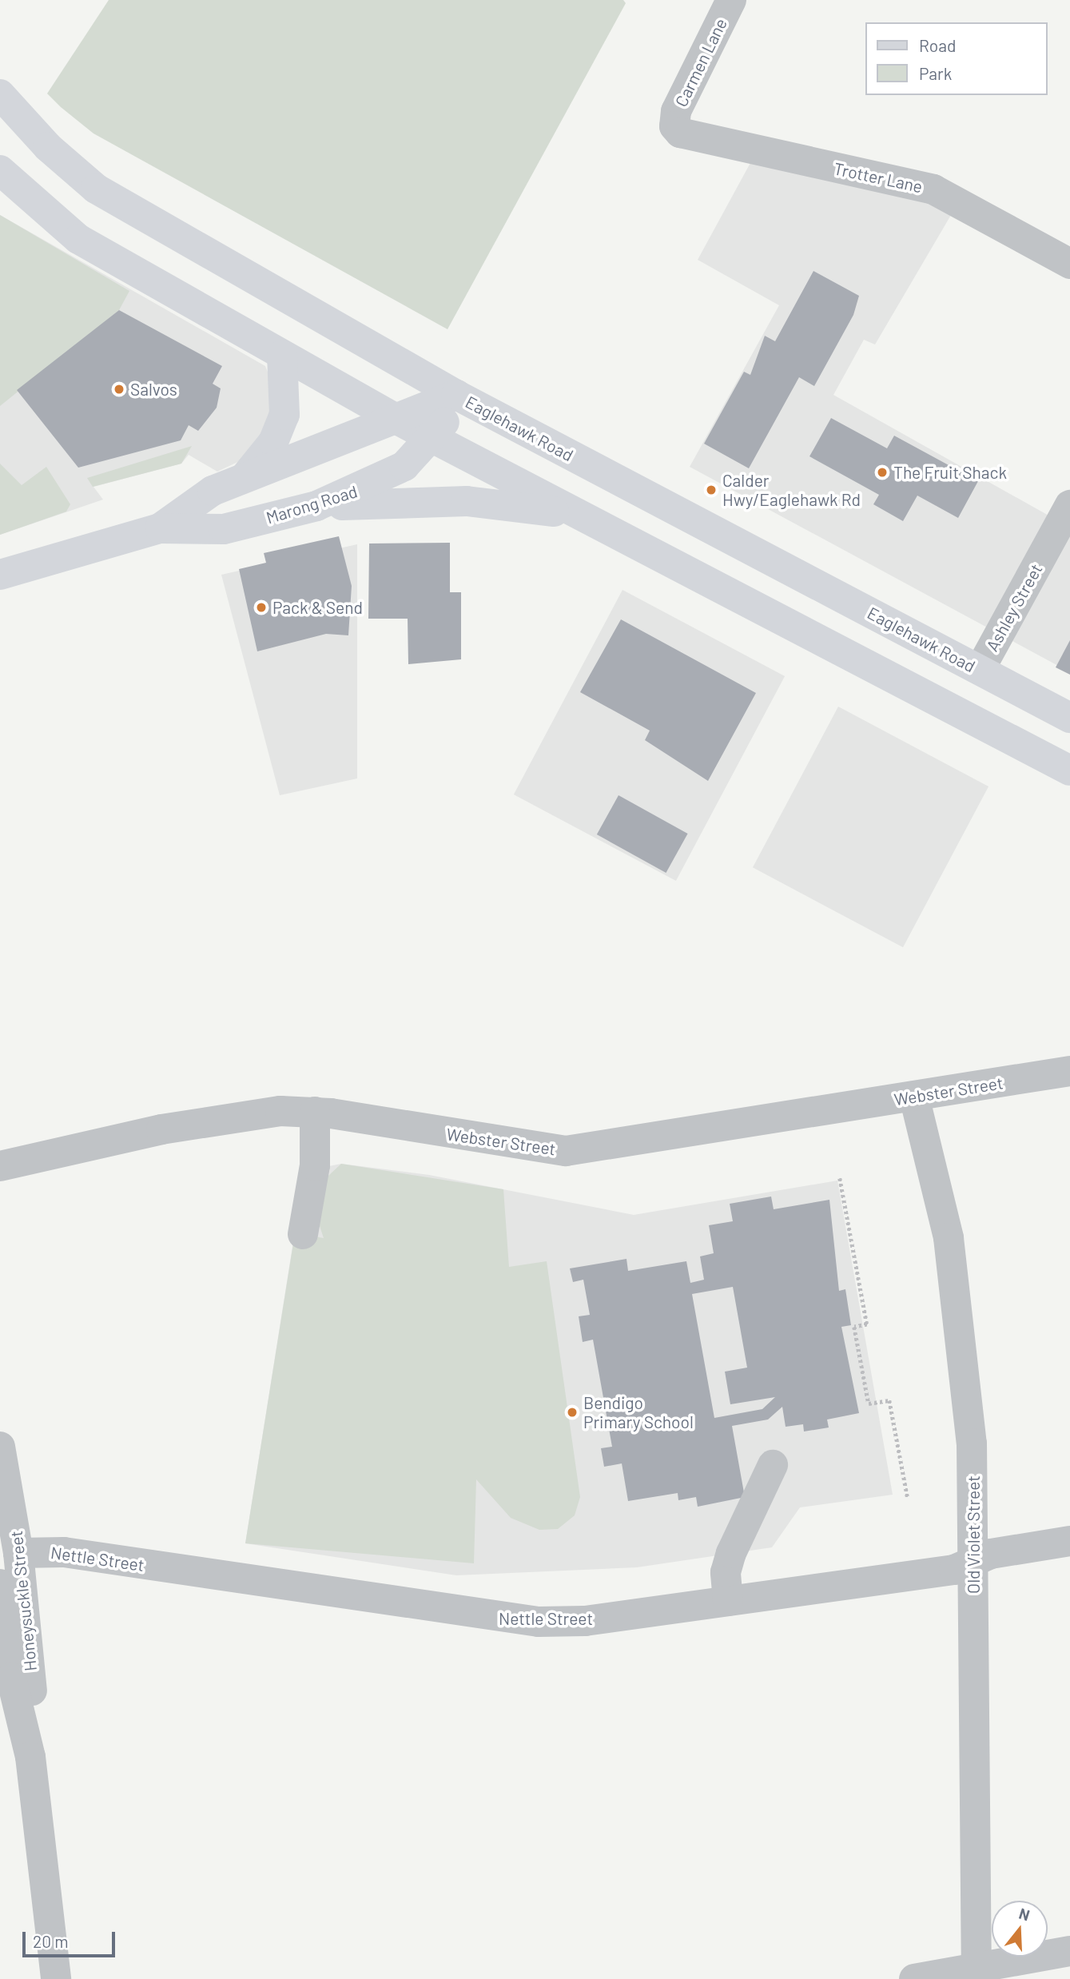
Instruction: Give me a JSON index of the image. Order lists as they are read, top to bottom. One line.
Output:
{"streets":{"main road":["Eaglehawk Road","Marong Road","Ashley Street"],"street":["Carmen Lane","Trotter Lane","Webster Street","Old Violet Street","Nettle Street","Honeysuckle Street"]},"crossings":[["Carmen Lane","Trotter Lane"],["Eaglehawk Road","Marong Road"],["Eaglehawk Road","Ashley Street"],["Webster Street","Old Violet Street"],["Old Violet Street","Nettle Street"],["Nettle Street","Honeysuckle Street"]],"places":["Salvos","The Fruit Shack","Calder Hwy/Eaglehawk Rd","Pack & Send","Bendigo Primary School"],"legend":["Road","Park"],"scale_bar":"20 m","north":"top"}
